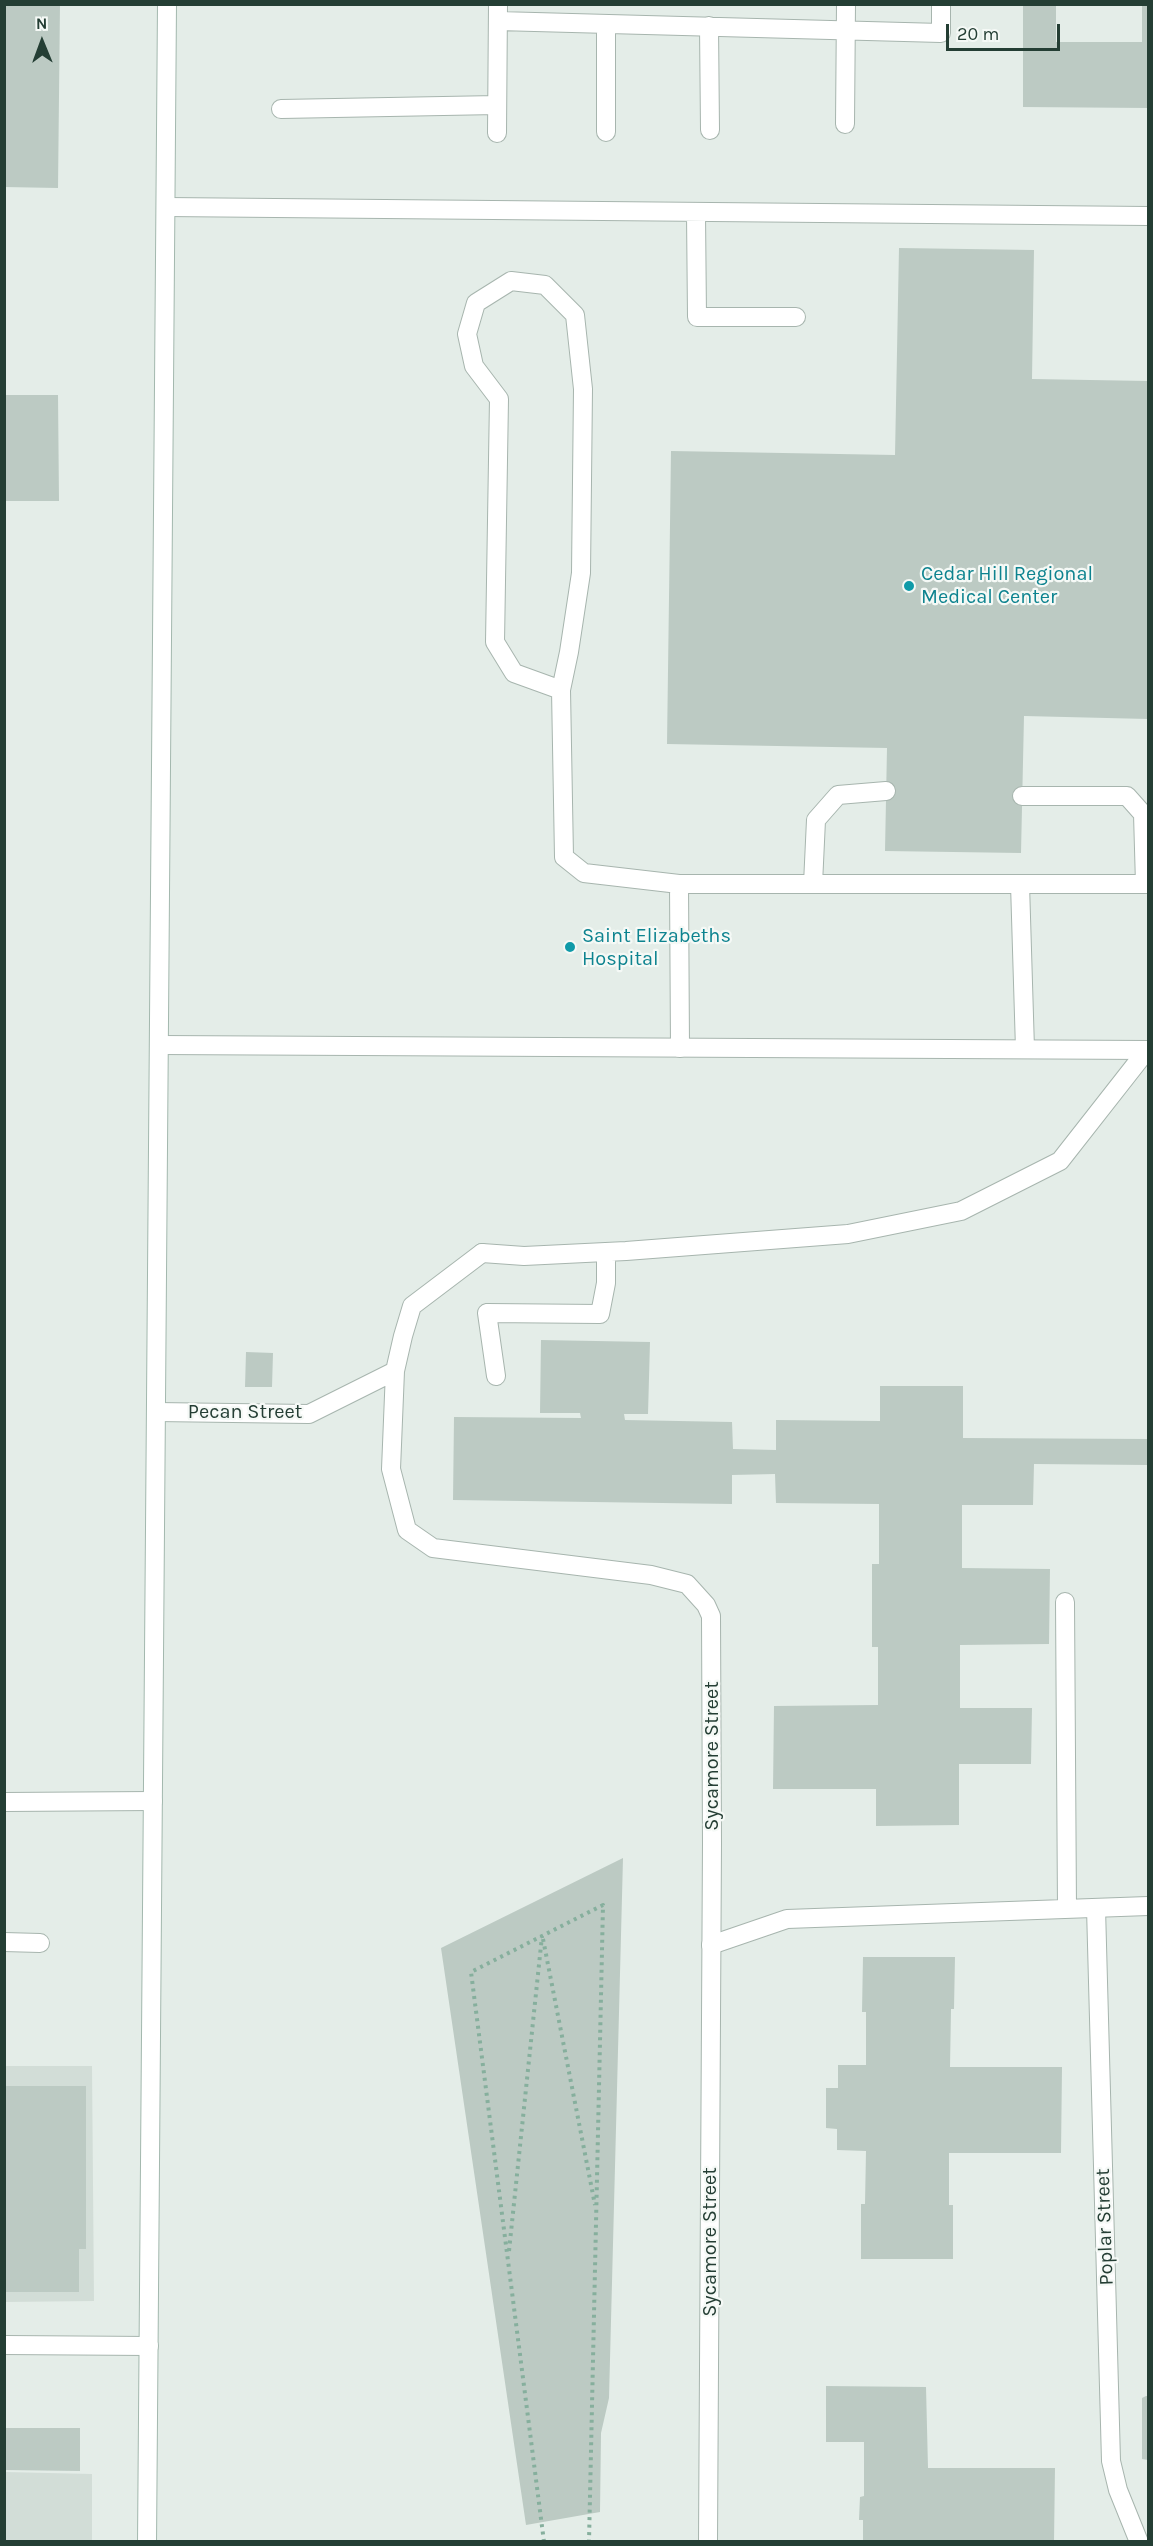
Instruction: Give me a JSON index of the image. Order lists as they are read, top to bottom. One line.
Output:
{"streets":{"street":["Pecan Street","Sycamore Street","Poplar Street"]},"crossings":[["Pecan Street","Sycamore Street"]],"places":["Cedar Hill Regional Medical Center","Saint Elizabeths Hospital"],"scale_bar":"20 m","north":"top"}
